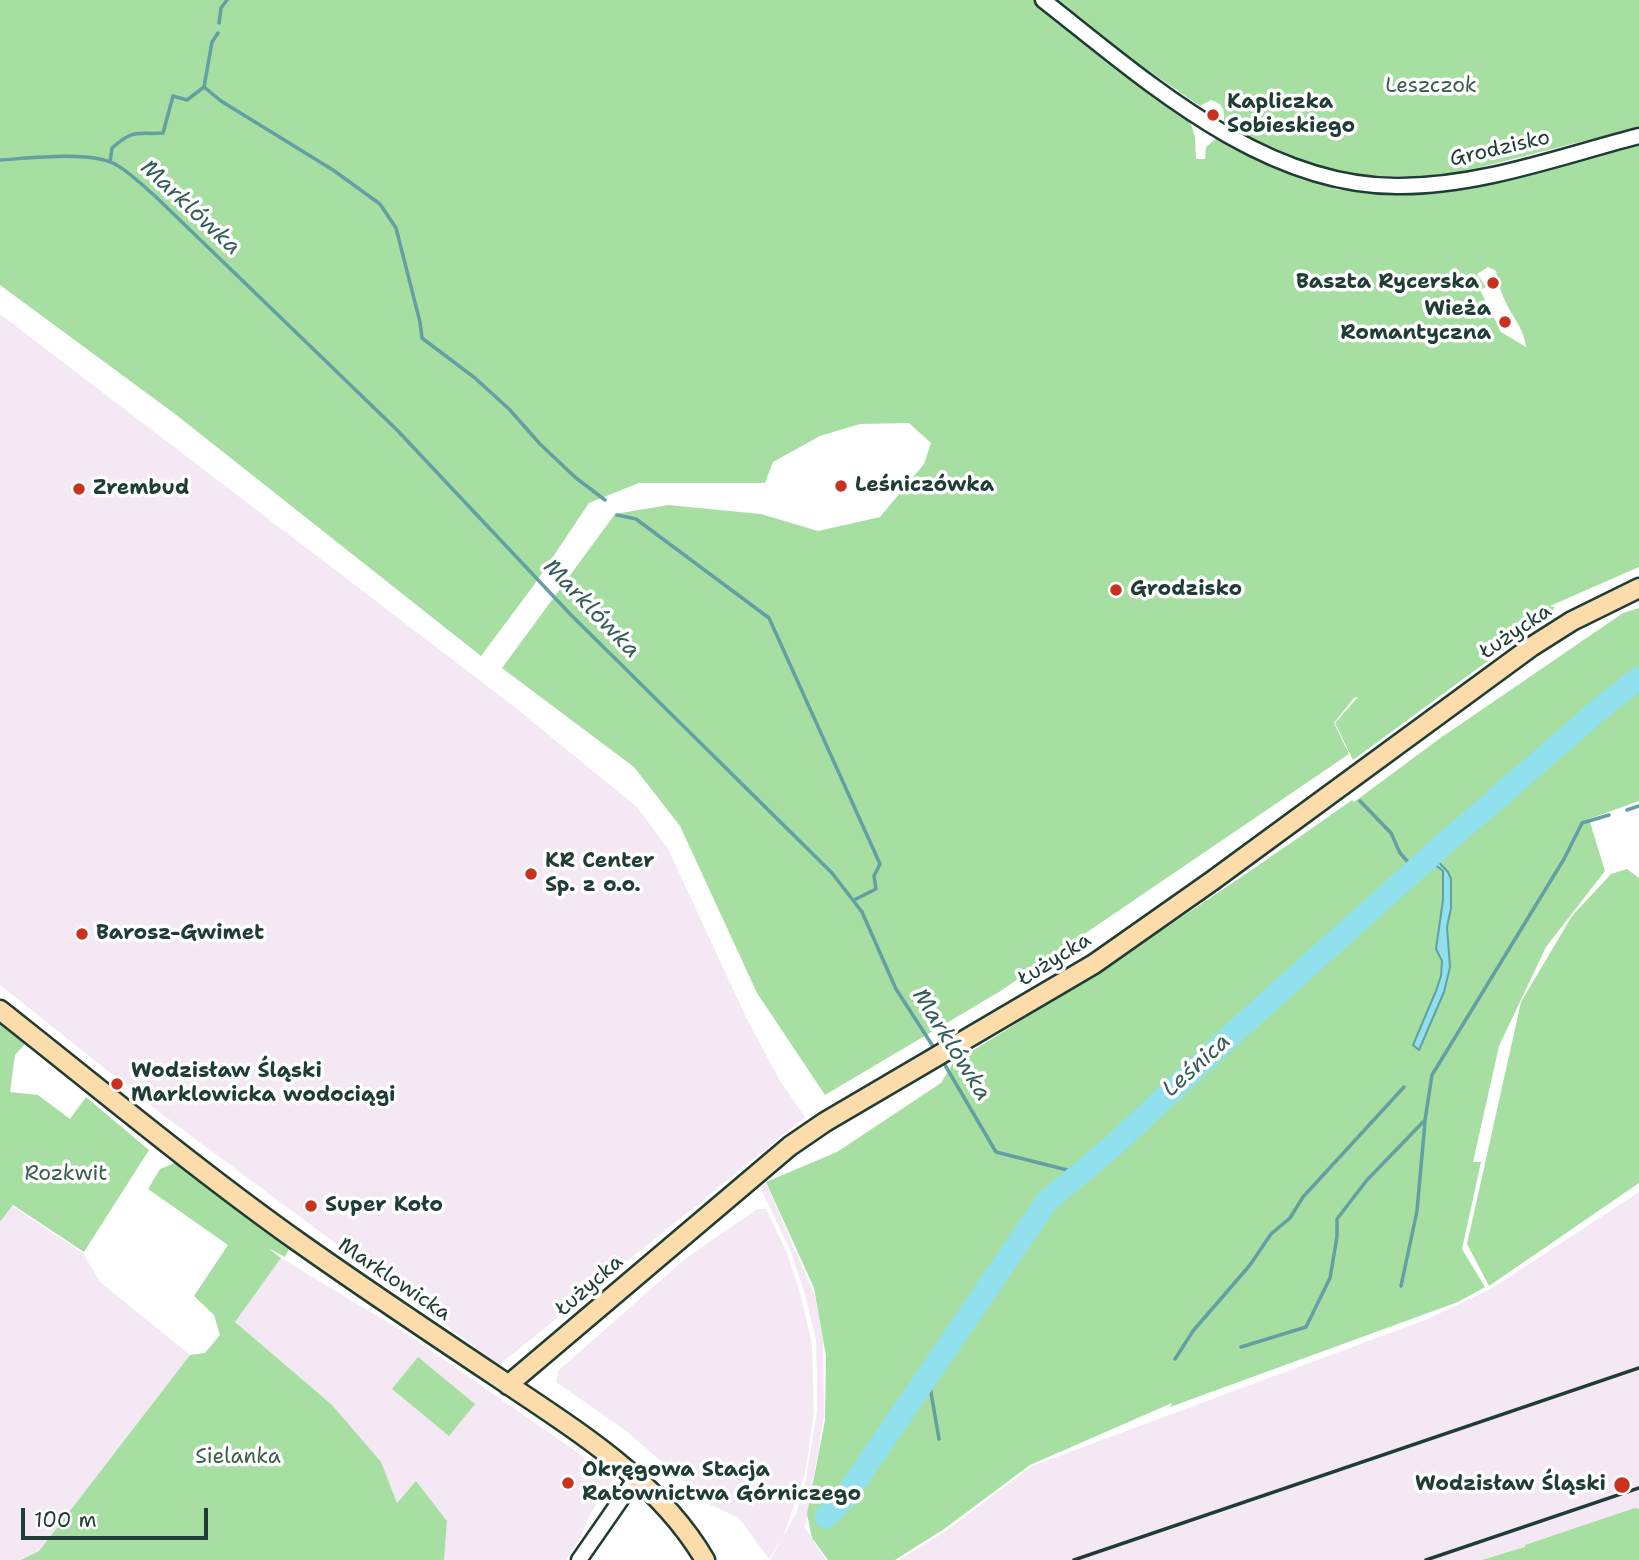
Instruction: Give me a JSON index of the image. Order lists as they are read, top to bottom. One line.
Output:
{"streets":{"main road":["Łużycka","Marklowicka"],"street":["Grodzisko"]},"crossings":[["Łużycka","Marklowicka"]],"water":["Marklówka","Leśnica"],"parks":["Leszczok","Rozkwit","Sielanka"],"places":["Kapliczka Sobieskiego","Baszta Rycerska","Wieża Romantyczna","Leśniczówka","Zrembud","Grodzisko","KR Center Sp. z o.o.","Barosz-Gwimet","Wodzisław Śląski Marklowicka wodociągi","Super Koło","Okręgowa Stacja Ratownictwa Górniczego","Wodzisław Śląski"],"scale_bar":"100 m"}
